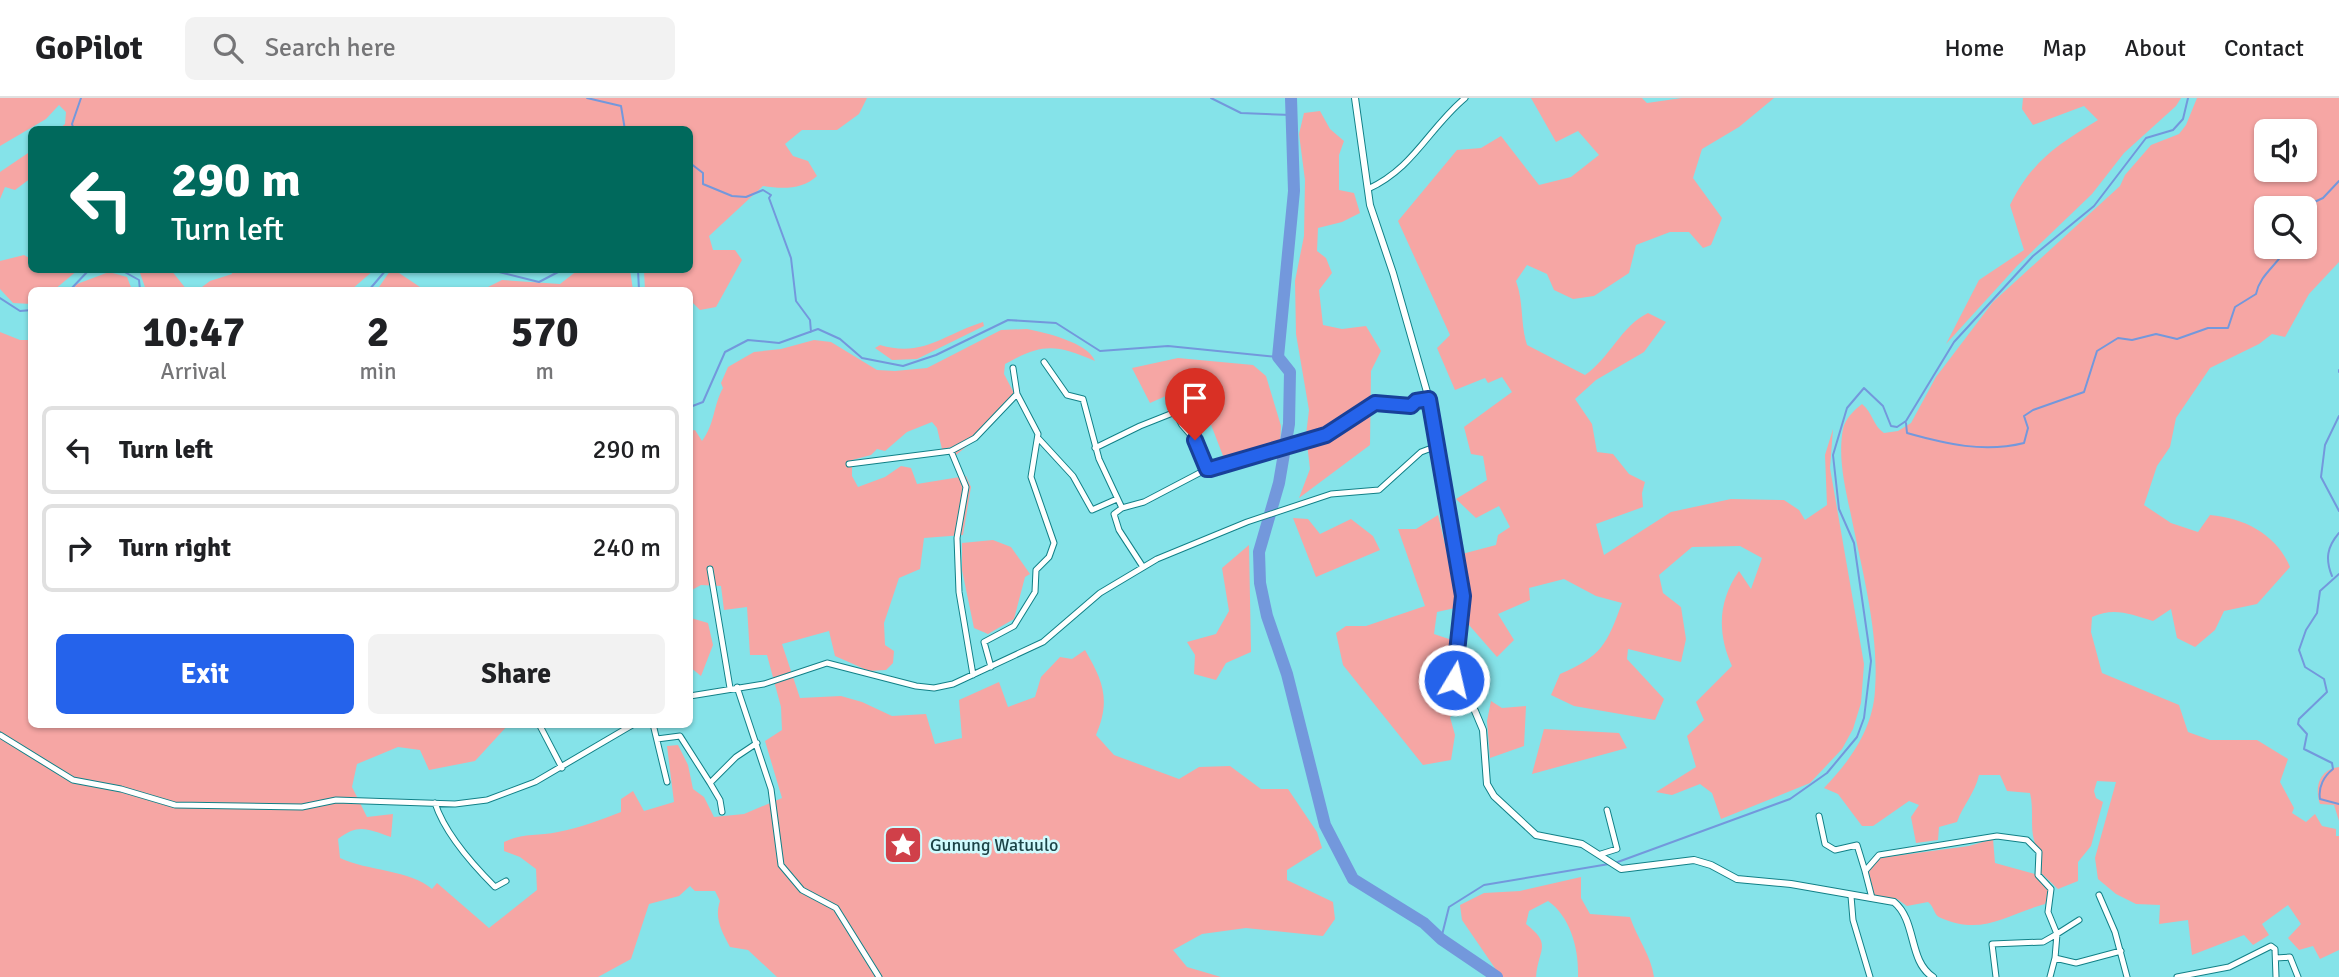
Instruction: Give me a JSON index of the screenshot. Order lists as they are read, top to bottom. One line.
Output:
{"places":{"place":["Gunung Watuulo"]},"page":{"header":"GoPilot","search":"Search here","nav":["Home","Map","About","Contact"],"turn":["290 m","Turn left"],"eta":["10:47","Arrival","2","min","570","m"],"list":[{"name":"Turn left","value":"290 m"},{"name":"Turn right","value":"240 m"}],"buttons":["Exit","Share"]}}
